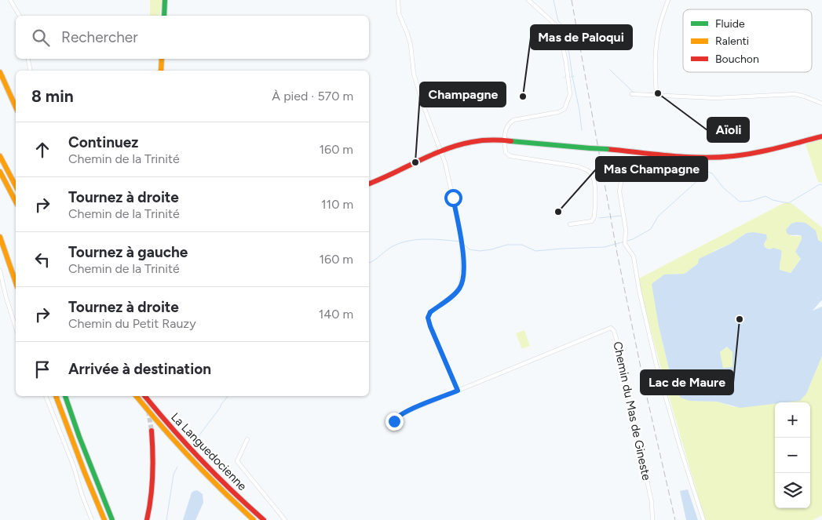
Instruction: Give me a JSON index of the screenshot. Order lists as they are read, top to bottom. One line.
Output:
{"streets":{"main road":["La Languedocienne"],"street":["Chemin du Mas de Gineste"]},"places":["Aïoli","Mas de Paloqui","Champagne","Mas Champagne","Lac de Maure"],"legend":["Fluide","Ralenti","Bouchon"],"page":{"search":"Rechercher","heading":["8 min","À pied · 570 m"],"list":[["Continuez","Chemin de la Trinité","160 m"],["Tournez à droite","Chemin de la Trinité","110 m"],["Tournez à gauche","Chemin de la Trinité","160 m"],["Tournez à droite","Chemin du Petit Rauzy","140 m"],"Arrivée à destination"],"map_buttons":["+","−"]}}
